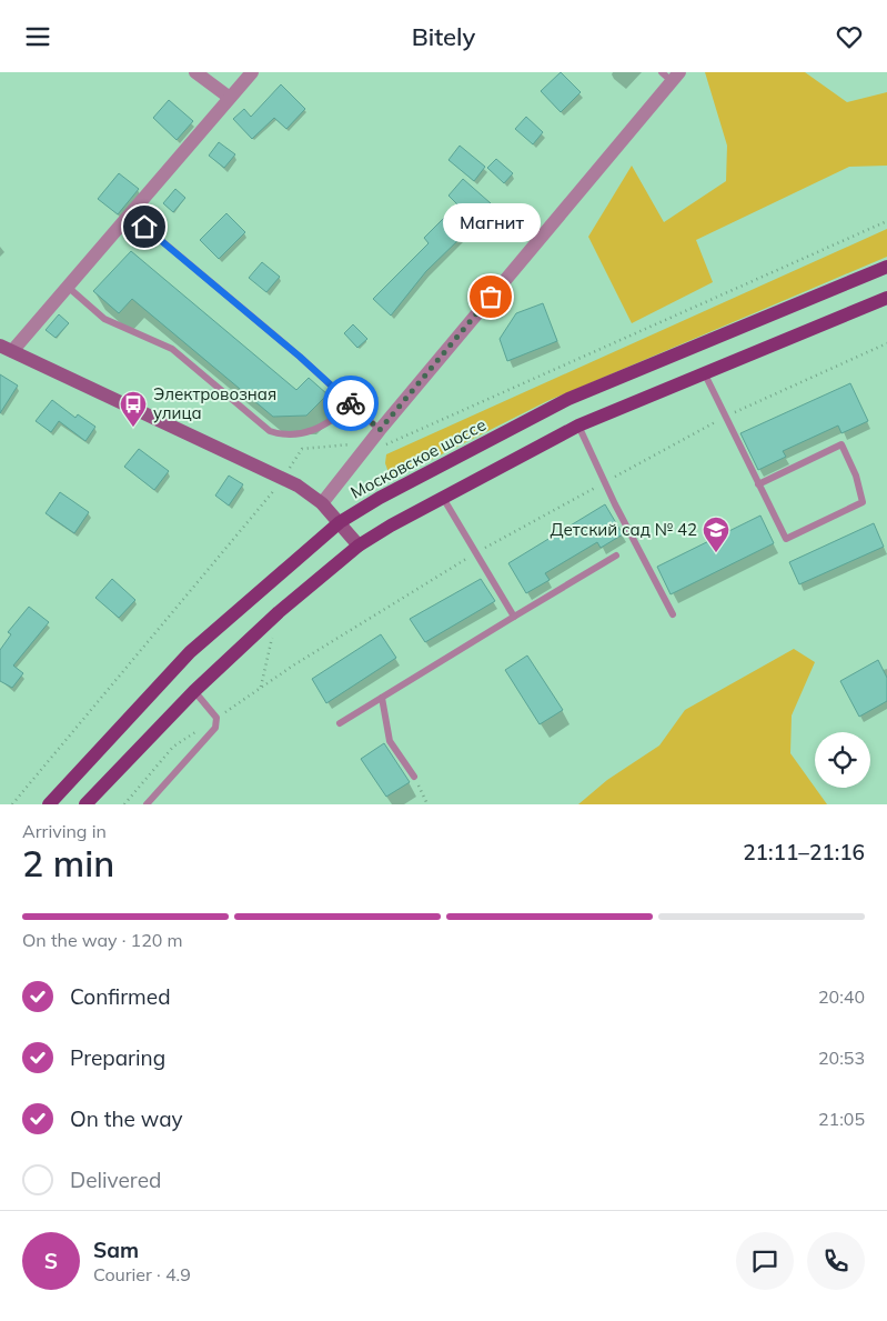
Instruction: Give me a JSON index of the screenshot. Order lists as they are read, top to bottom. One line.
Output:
{"streets":{"main road":["Московское шоссе"]},"places":{"other":["Магнит"],"bus stop":["Электровозная улица"],"school or university":["Детский сад № 42"]},"page":{"header":"Bitely","bubble":"Магнит","heading":["2 min","Arriving in","21:11–21:16"],"panel":["Sam","Courier · 4.9"],"bar":"On the way · 120 m","list":[["Confirmed","20:40"],["Preparing","20:53"],["On the way","21:05"],"Delivered"],"round":"S"}}
